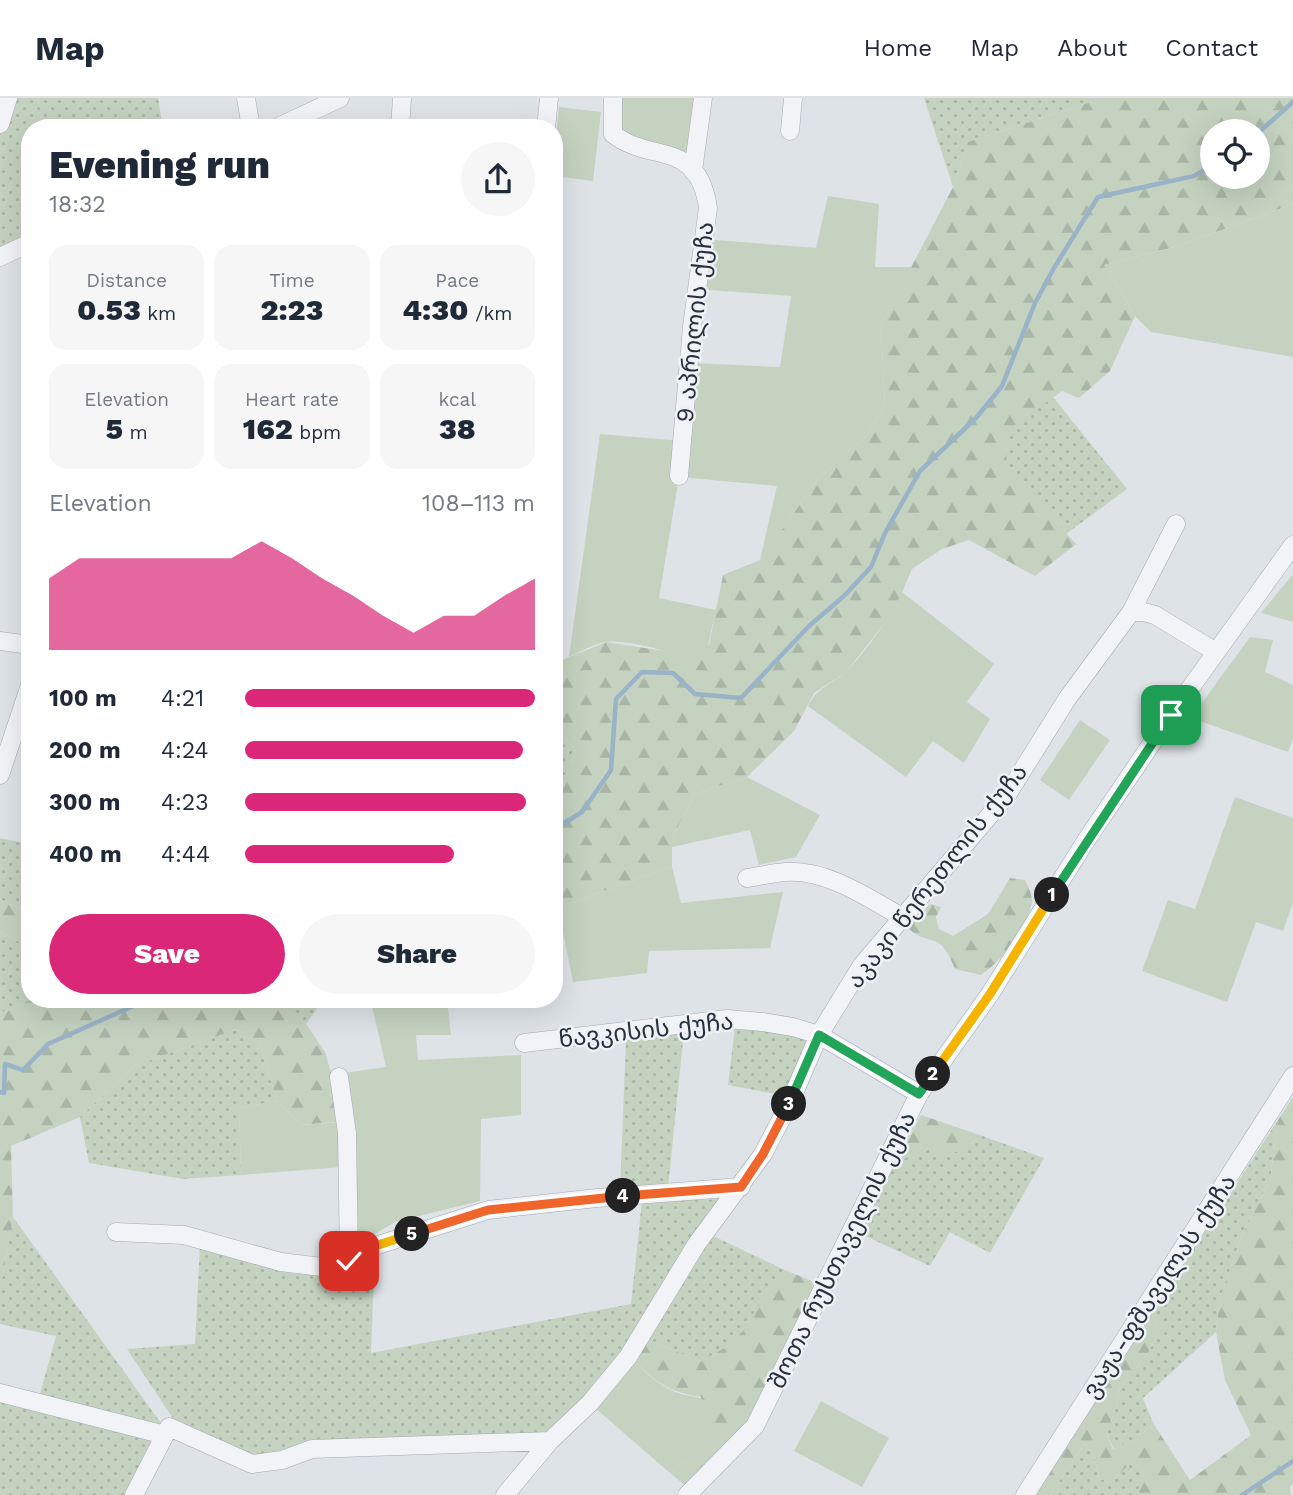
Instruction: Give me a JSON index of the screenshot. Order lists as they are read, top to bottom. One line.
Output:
{"streets":{"street":["9 აპრილის ქუჩა","აკაკი წერეთლის ქუჩა","წავკისის ქუჩა","შოთა რუსთაველის ქუჩა","ვაჟა-ფშაველას ქუჩა"]},"crossings":[["აკაკი წერეთლის ქუჩა","წავკისის ქუჩა"],["წავკისის ქუჩა","შოთა რუსთაველის ქუჩა"]],"page":{"header":"Map","nav":["Home","Map","About","Contact"],"heading":["Evening run","18:32"],"stats":[["Distance","0.53 km"],["Time","2:23"],["Pace","4:30 /km"],["Elevation","5 m"],["Heart rate","162 bpm"],["kcal","38"]],"chart":["Elevation","108–113 m"],"list":[{"name":"100 m","note":"4:21"},{"name":"200 m","note":"4:24"},{"name":"300 m","note":"4:23"},{"name":"400 m","note":"4:44"}],"pins":["1","2","3","4","5"],"buttons":["Save","Share"]}}
